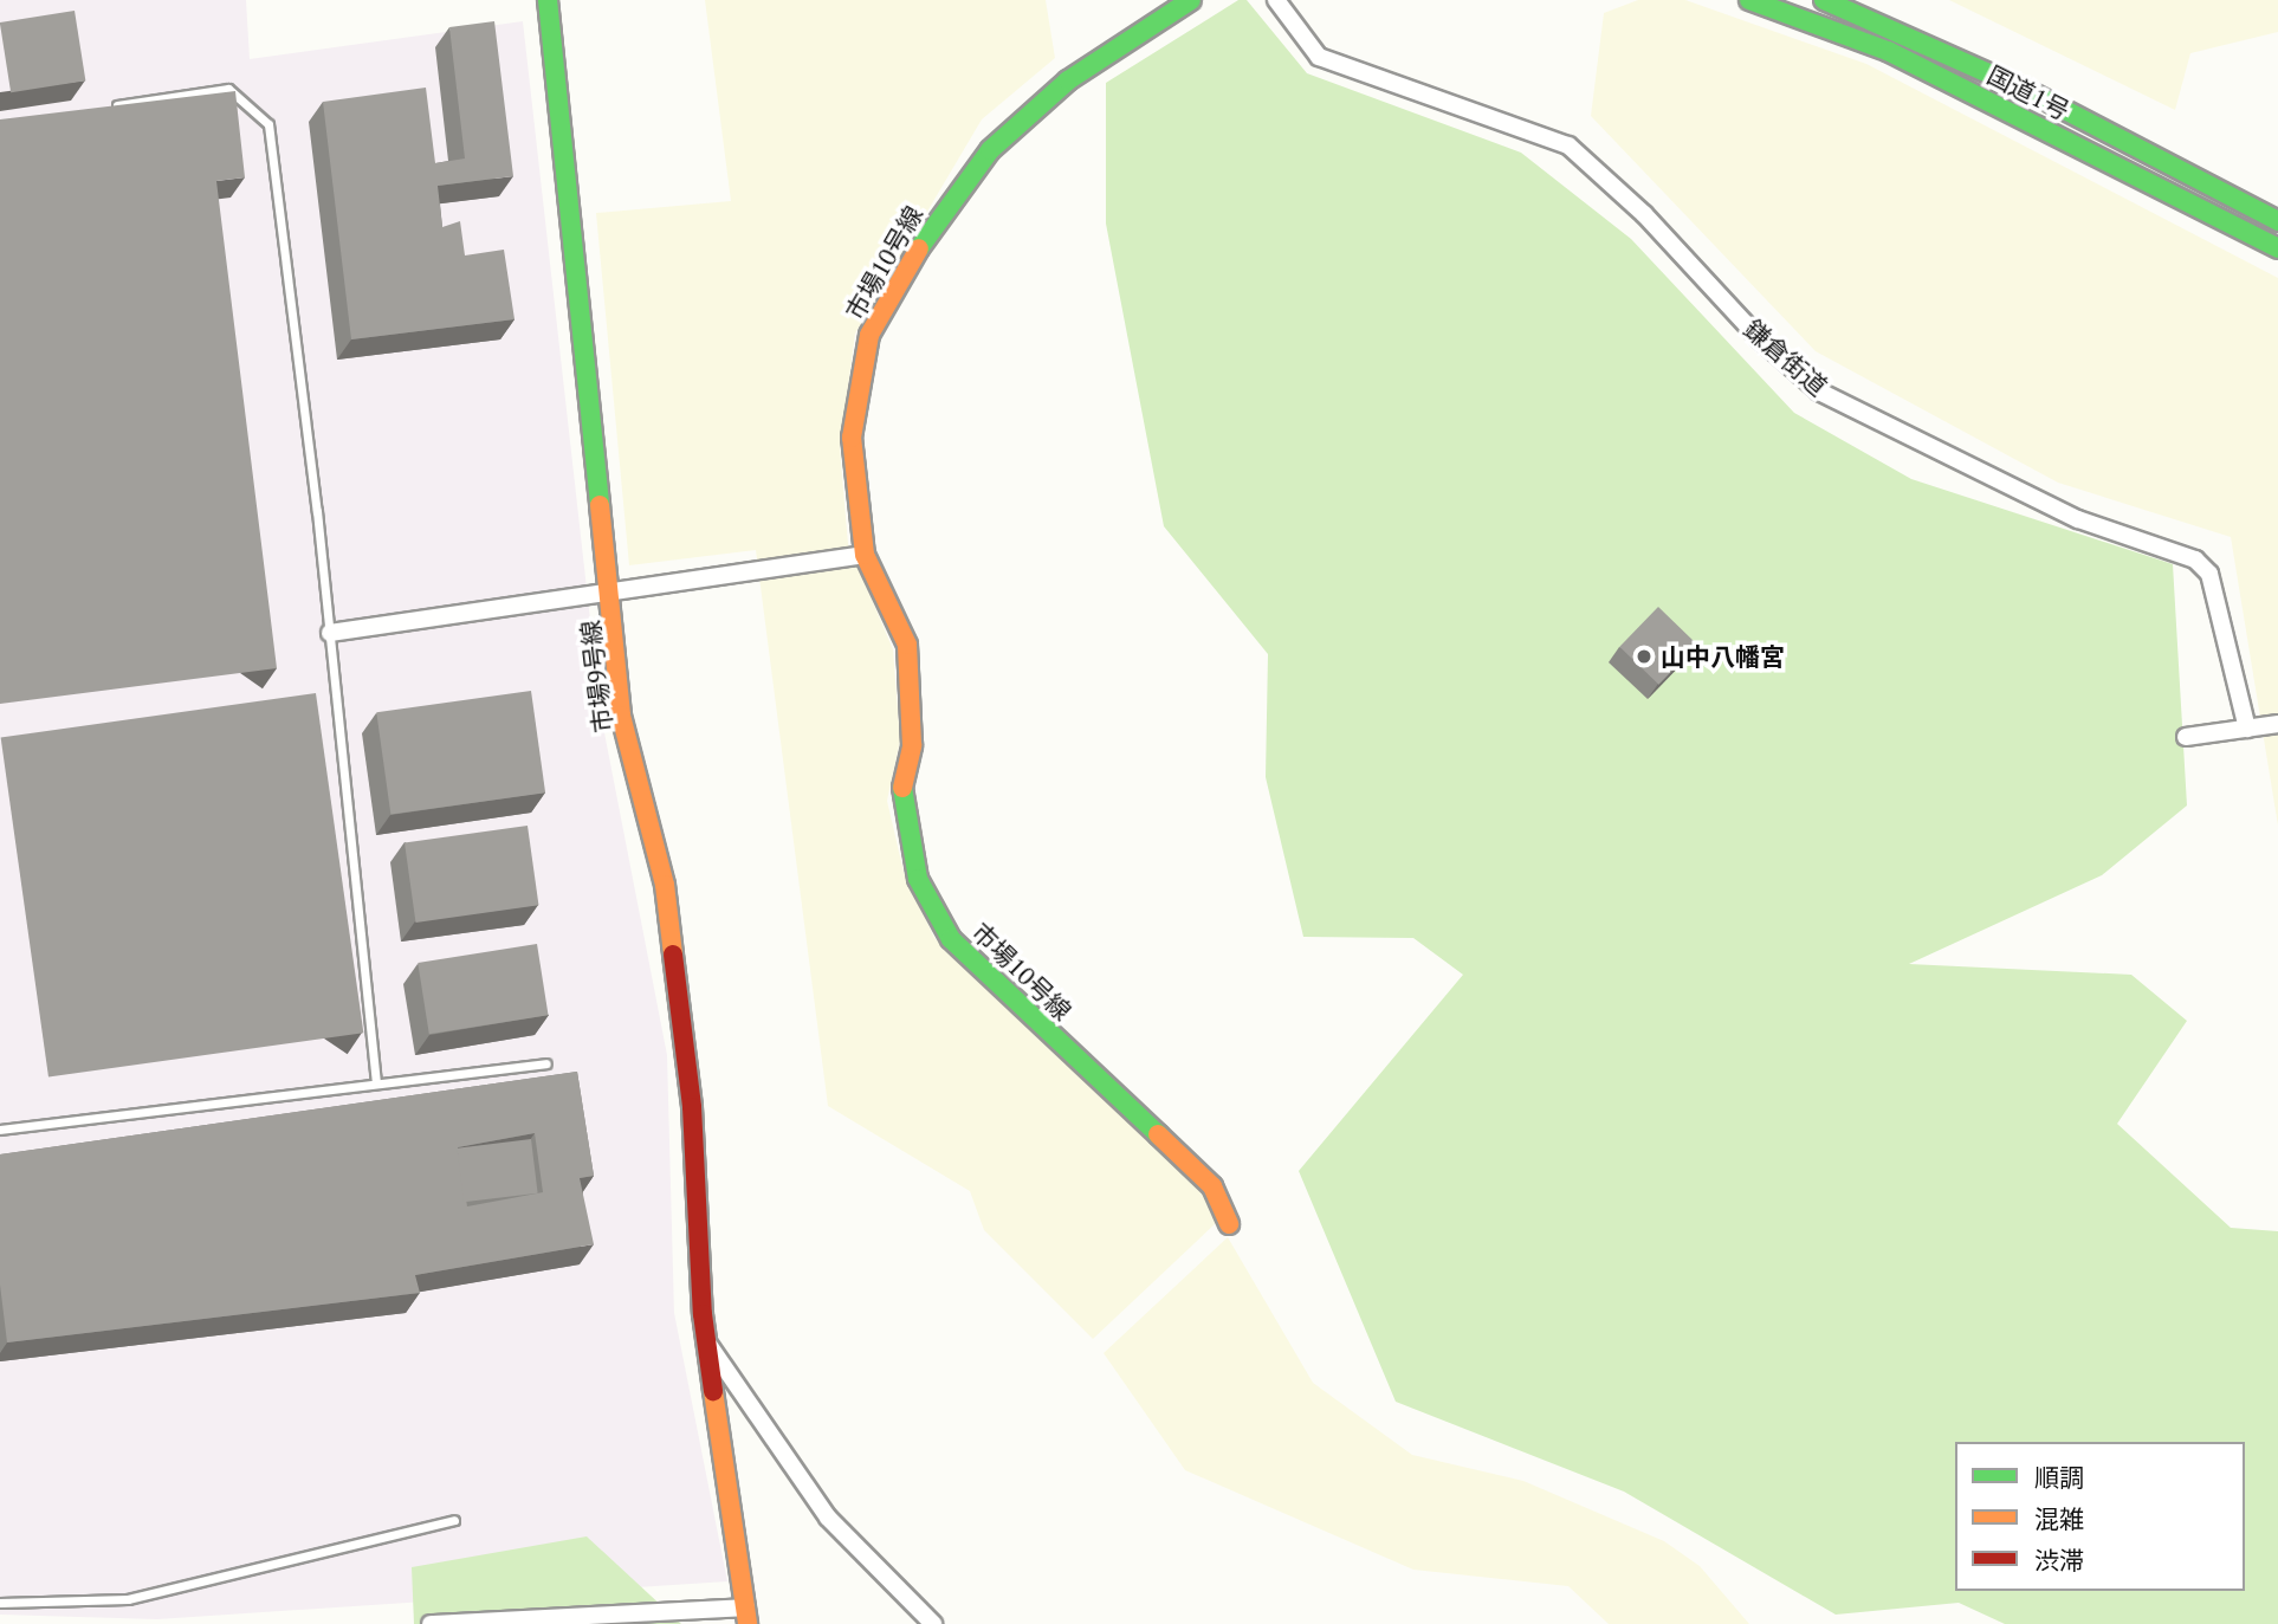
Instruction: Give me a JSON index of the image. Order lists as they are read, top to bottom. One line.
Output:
{"streets":{"main road":["国道1号","市場10号線","市場9号線"],"street":["鎌倉街道"]},"places":["山中八幡宮"],"legend":["順調","混雑","渋滞"]}
